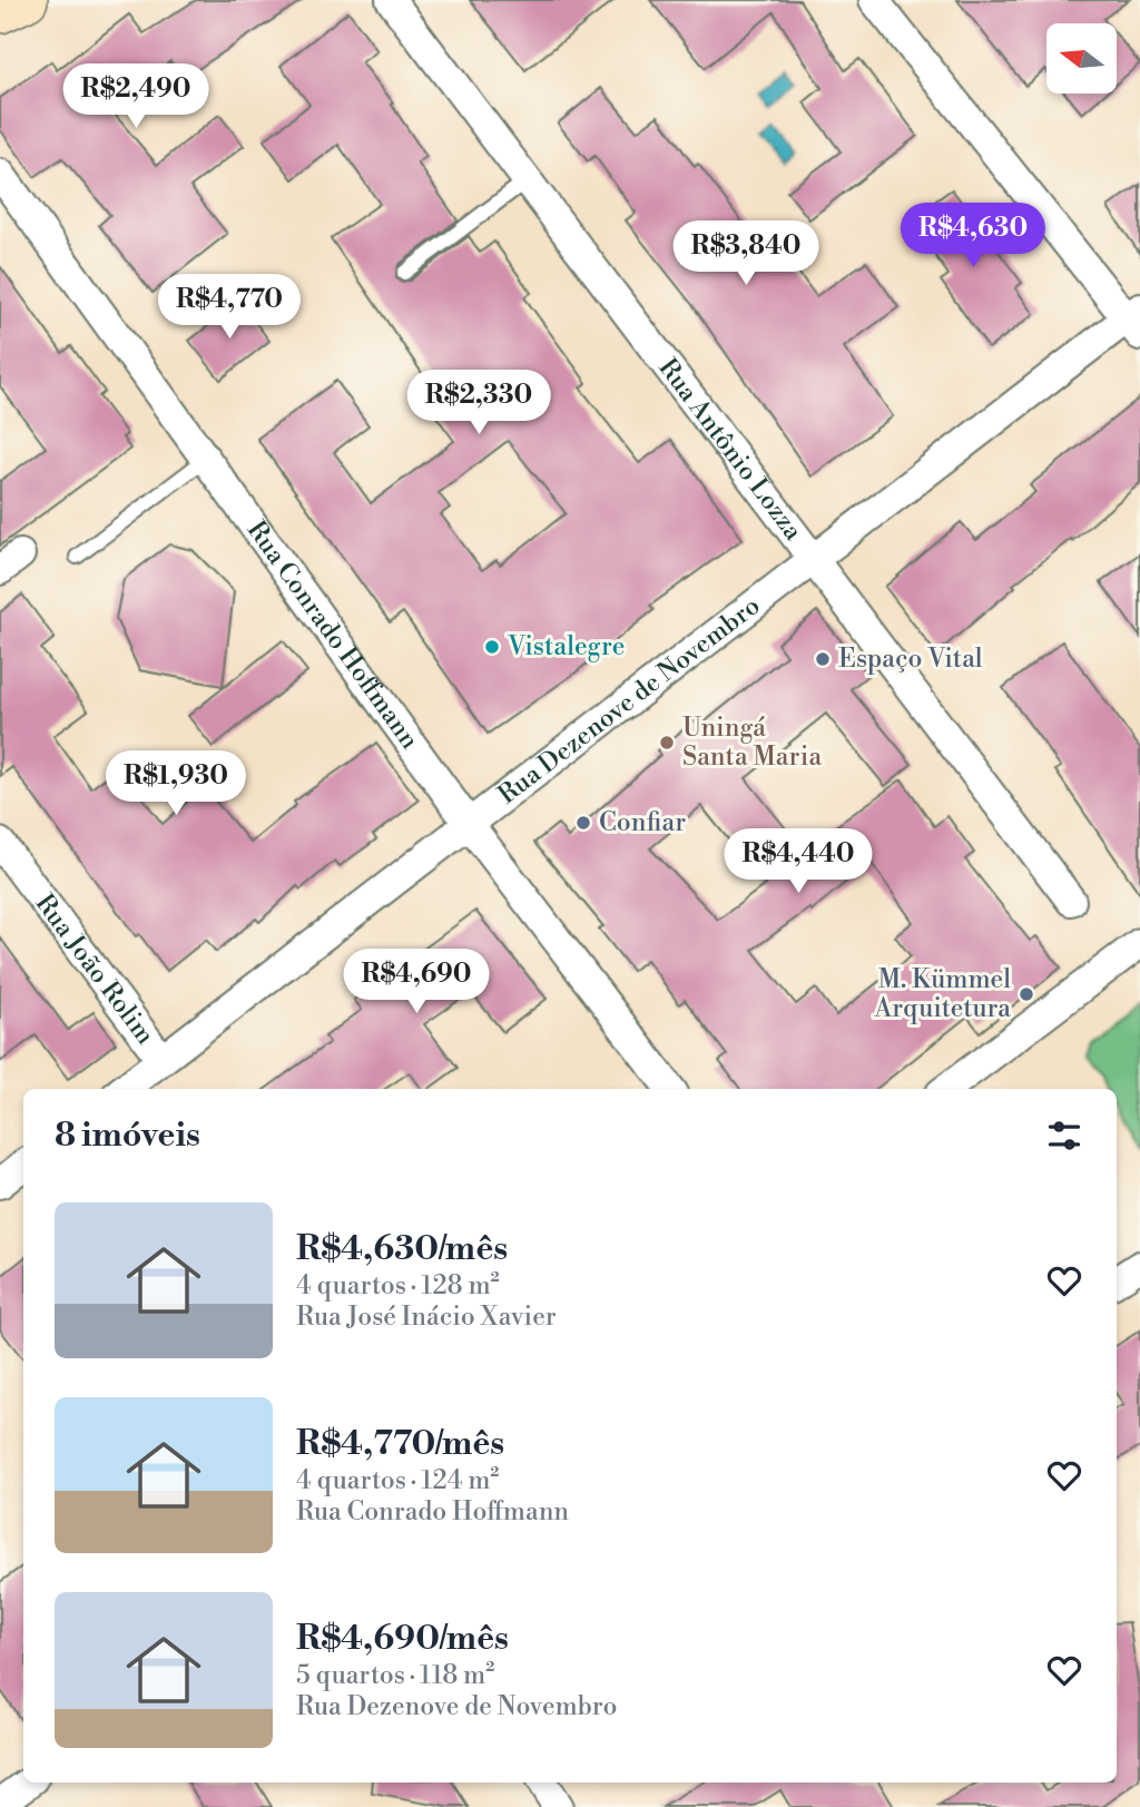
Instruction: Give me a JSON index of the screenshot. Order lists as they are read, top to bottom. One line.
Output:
{"streets":{"street":["Rua Antônio Lozza","Rua Conrado Hoffmann","Rua Dezenove de Novembro","Rua João Rolim"]},"crossings":[["Rua Antônio Lozza","Rua Dezenove de Novembro"],["Rua Conrado Hoffmann","Rua Dezenove de Novembro"],["Rua Dezenove de Novembro","Rua João Rolim"]],"places":["Vistalegre","Espaço Vital","Uningá Santa Maria","Confiar","M. Kümmel Arquitetura"],"north":"left","page":{"price":["R$2,490","R$4,630","R$3,840","R$4,770","R$2,330","R$1,930","R$4,440","R$4,690"],"heading":"8 imóveis","list":[{"name":"R$4,630/mês","note":"4 quartos · 128 m² · Rua José Inácio Xavier"},{"name":"R$4,770/mês","note":"4 quartos · 124 m² · Rua Conrado Hoffmann"},{"name":"R$4,690/mês","note":"5 quartos · 118 m² · Rua Dezenove de Novembro"}]}}
